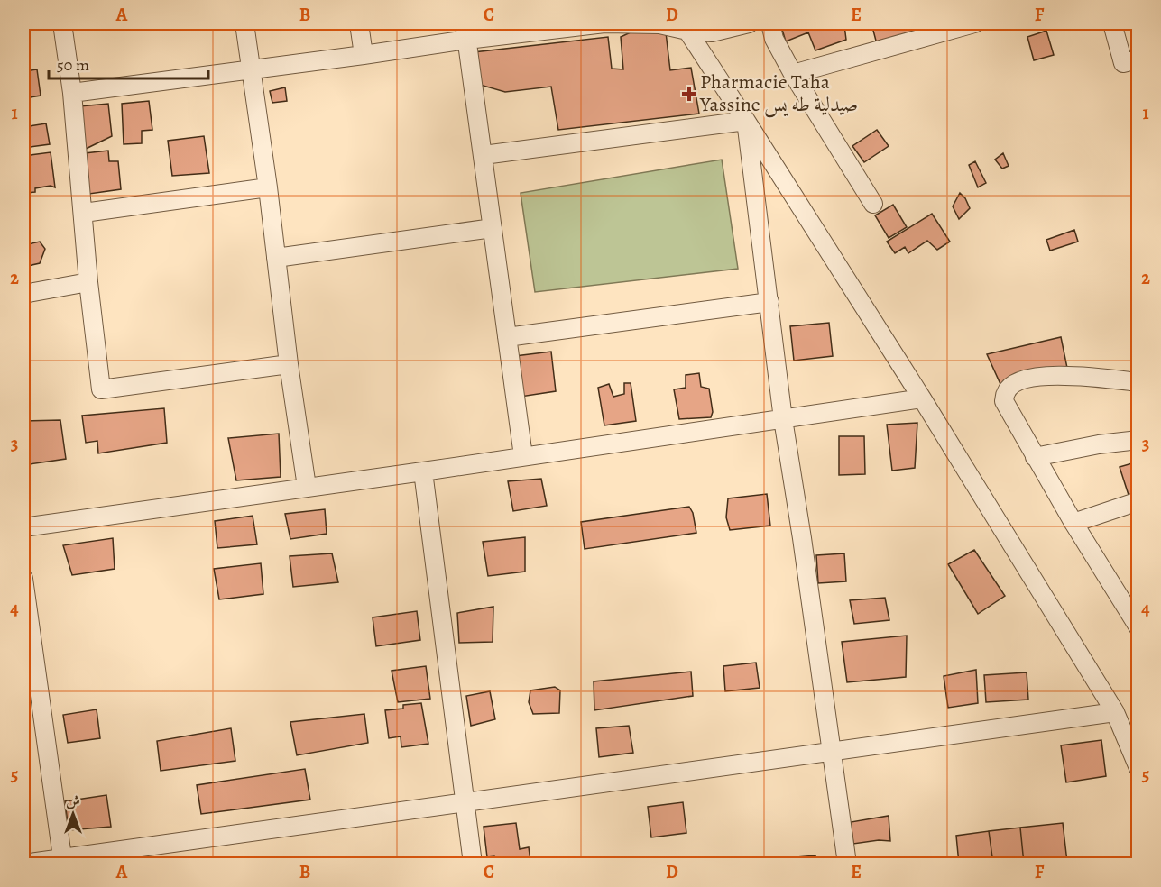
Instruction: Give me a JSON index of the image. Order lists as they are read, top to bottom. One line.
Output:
{"places":{"health":["Pharmacie Taha Yassine صيدلية طه يس"]},"scale_bar":"50 m","north":"top","grid":{"columns":["A","B","C","D","E","F"],"rows":["1","2","3","4","5"]}}
